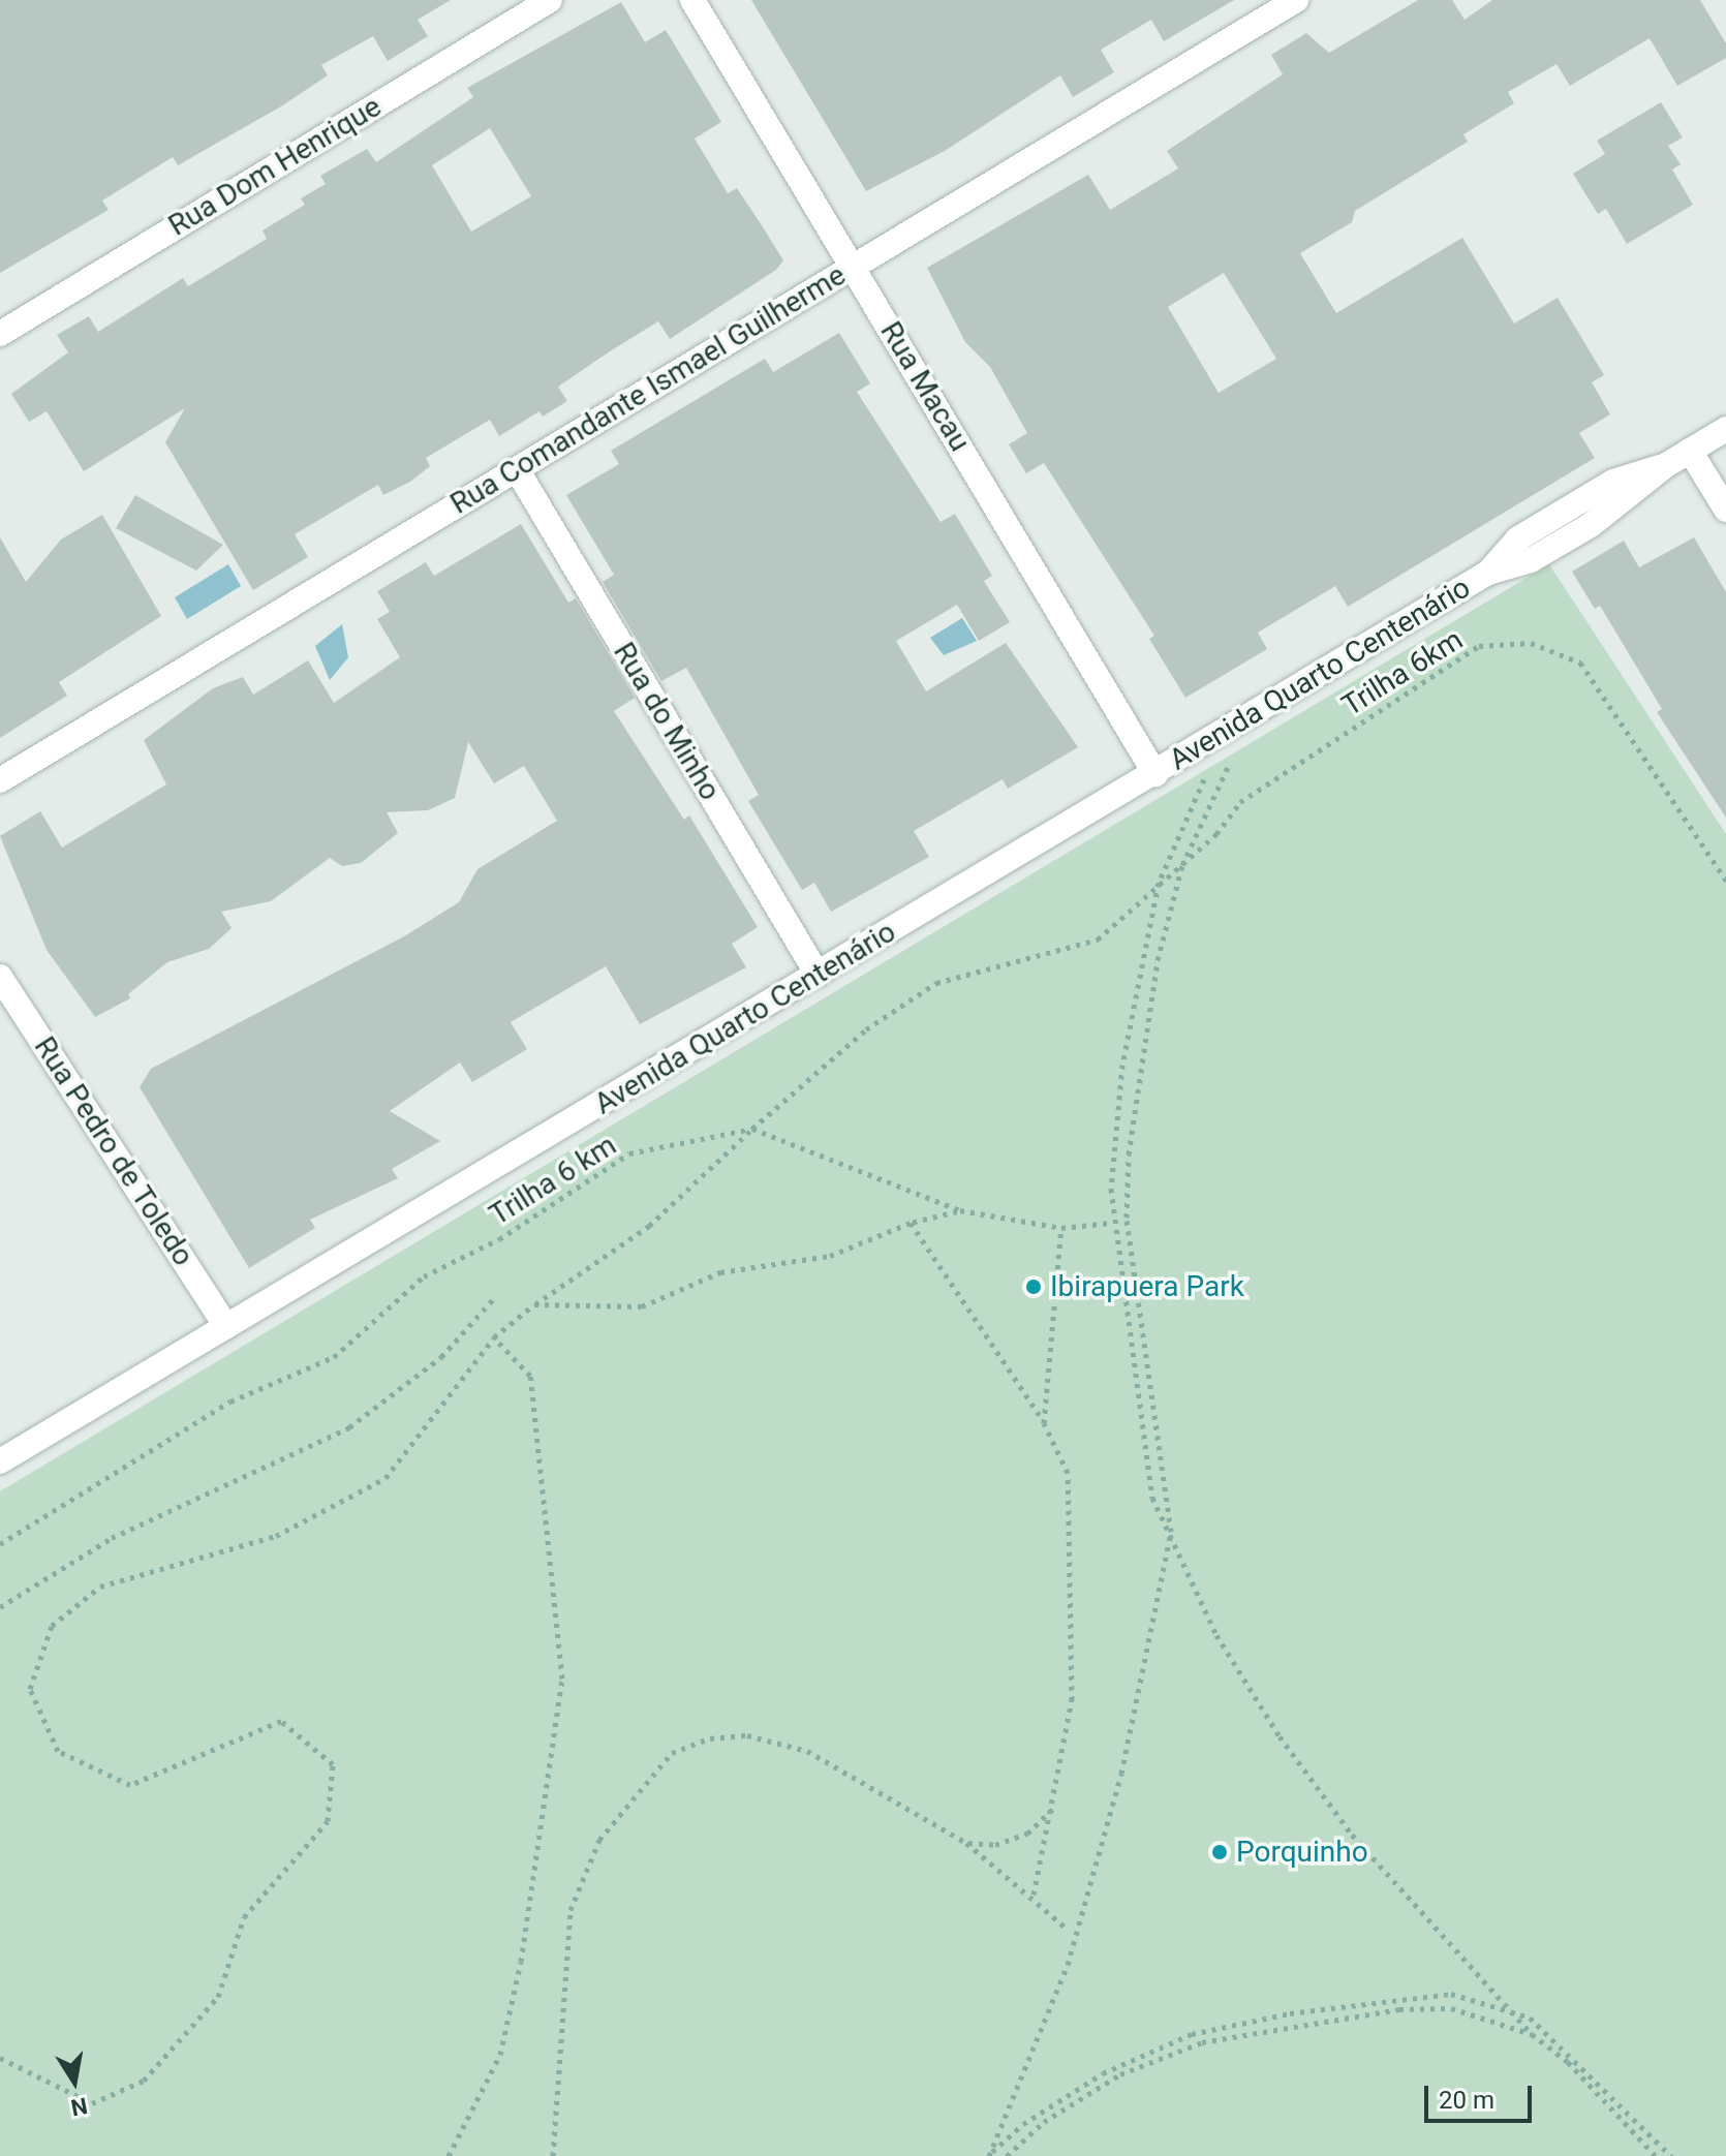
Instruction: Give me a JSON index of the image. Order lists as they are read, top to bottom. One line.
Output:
{"streets":{"street":["Rua Dom Henrique","Rua Macau","Rua Comandante Ismael Guilherme","Avenida Quarto Centenário","Rua do Minho","Rua Pedro de Toledo"],"path":["Trilha 6km","Trilha 6 km"]},"crossings":[["Rua Macau","Rua Comandante Ismael Guilherme"],["Rua Macau","Avenida Quarto Centenário"],["Rua Comandante Ismael Guilherme","Rua do Minho"],["Trilha 6km","Trilha 6 km"],["Avenida Quarto Centenário","Rua do Minho"],["Avenida Quarto Centenário","Rua Pedro de Toledo"]],"places":["Ibirapuera Park","Porquinho"],"scale_bar":"20 m","north":"bottom"}
